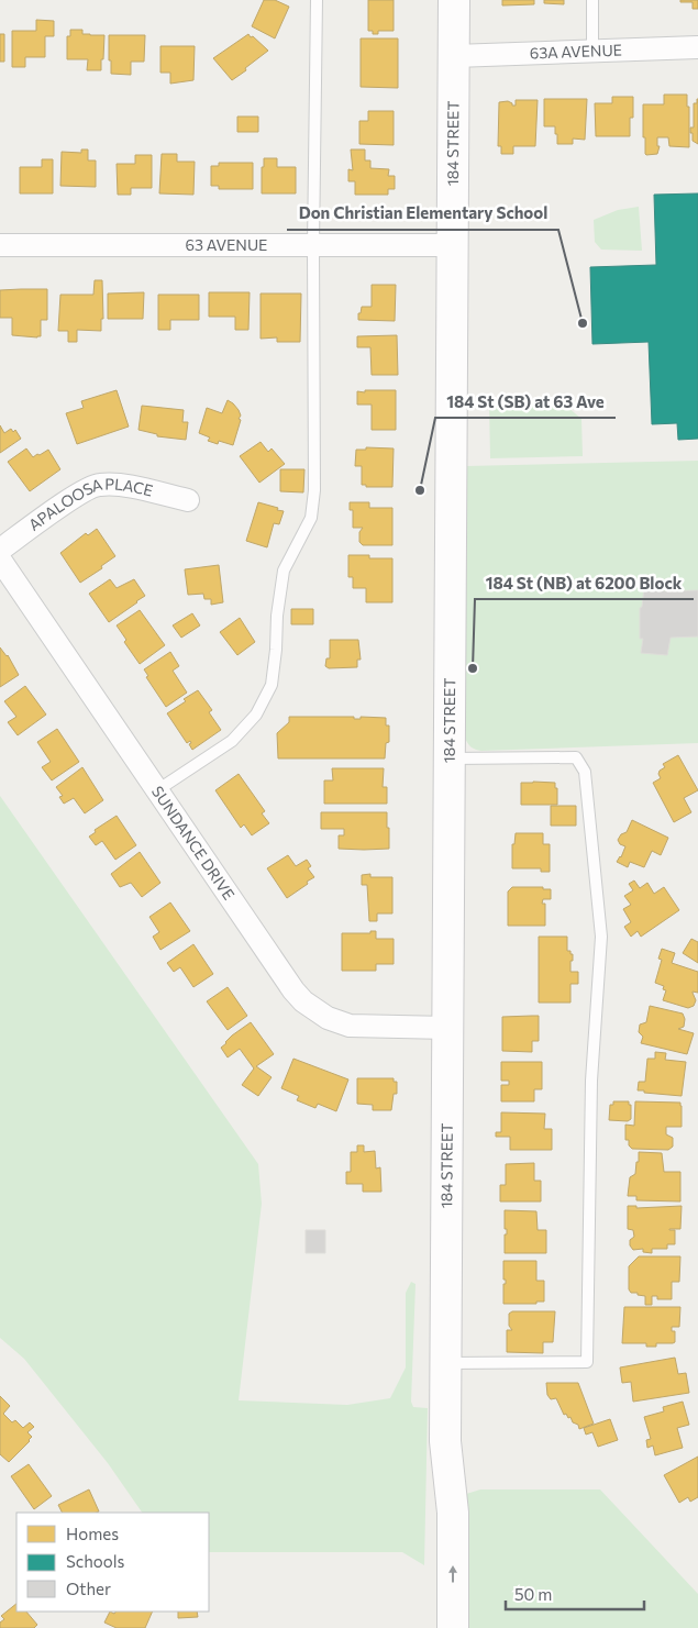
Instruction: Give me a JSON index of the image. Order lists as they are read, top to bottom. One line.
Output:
{"streets":{"main road":["184 STREET"],"street":["63A AVENUE","63 AVENUE","APALOOSA PLACE","SUNDANCE DRIVE"]},"crossings":[["63A AVENUE","184 STREET"],["184 STREET","63 AVENUE"],["184 STREET","SUNDANCE DRIVE"]],"places":["Don Christian Elementary School","184 St (SB) at 63 Ave","184 St (NB) at 6200 Block"],"legend":["Homes","Schools","Other"],"scale_bar":"50 m"}
